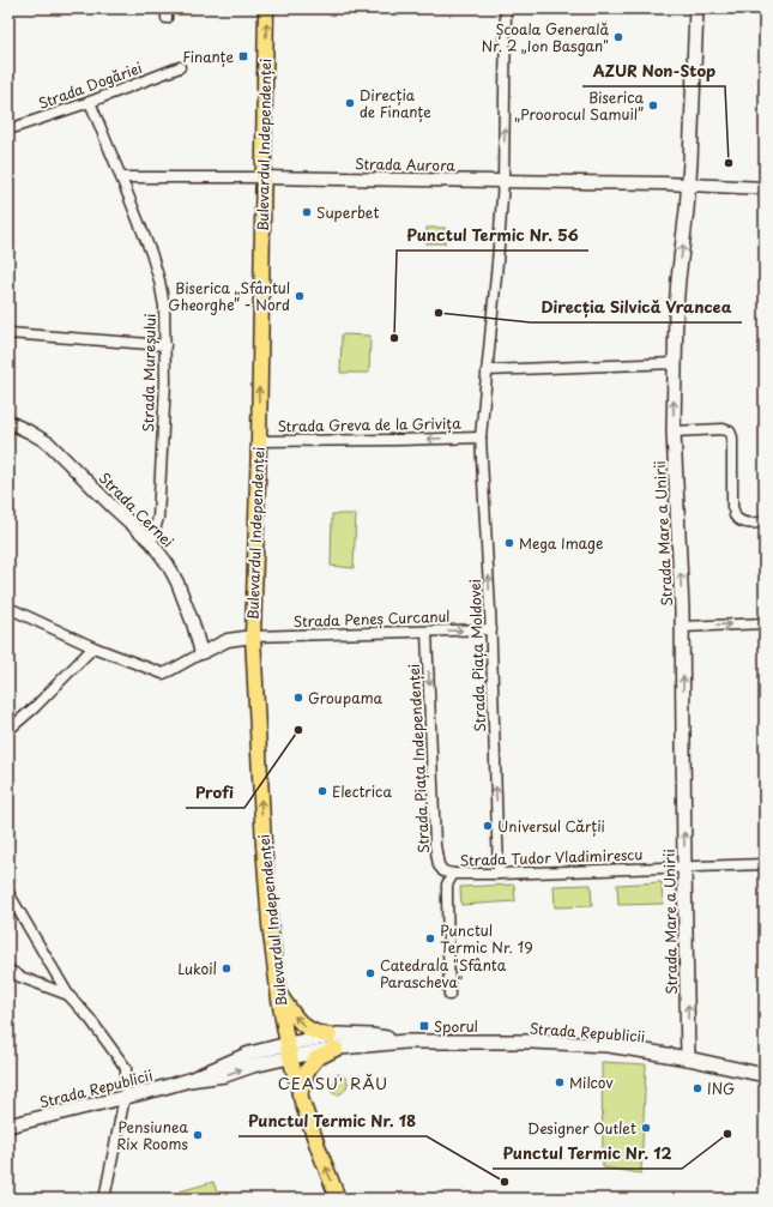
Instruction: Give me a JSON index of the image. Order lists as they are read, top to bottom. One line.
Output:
{"streets":{"main road":["Bulevardul Independenței","Strada Mare a Unirii","Strada Republicii"],"street":["Strada Dogăriei","Strada Aurora","Strada Mureșului","Strada Greva de la Grivița","Strada Cernei","Strada Peneș Curcanul","Strada Piața Moldovei","Strada Piața Independenței","Strada Tudor Vladimirescu"]},"crossings":[["Strada Dogăriei","Strada Mureșului"],["Bulevardul Independenței","Strada Aurora"],["Bulevardul Independenței","Strada Greva de la Grivița"],["Bulevardul Independenței","Strada Peneș Curcanul"],["Bulevardul Independenței","Strada Republicii"],["Strada Aurora","Strada Mureșului"],["Strada Aurora","Strada Mare a Unirii"],["Strada Aurora","Strada Piața Moldovei"],["Strada Mureșului","Strada Cernei"],["Strada Greva de la Grivița","Strada Piața Moldovei"],["Strada Mare a Unirii","Strada Tudor Vladimirescu"],["Strada Mare a Unirii","Strada Republicii"],["Strada Peneș Curcanul","Strada Piața Moldovei"],["Strada Peneș Curcanul","Strada Piața Independenței"],["Strada Piața Moldovei","Strada Tudor Vladimirescu"],["Strada Piața Independenței","Strada Tudor Vladimirescu"]],"one_way":["Bulevardul Independenței","Strada Greva de la Grivița","Strada Mare a Unirii","Strada Piața Moldovei","Strada Piața Independenței"],"districts":["CEASU' RĂU"],"places":{"other":["Școala Generală Nr. 2 „Ion Basgan\"","Direcția de Finanțe","Biserica „Proorocul Samuil”","AZUR Non-Stop","Superbet","Biserica „Sfântul Gheorghe” - Nord","Direcția Silvică Vrancea","Punctul Termic Nr. 56","Mega Image","Groupama","Profi","Electrica","Universul Cărții","Punctul Termic Nr. 19","Lukoil","Catedrala \"Sfânta Parascheva\"","Milcov","ING","Designer Outlet","Punctul Termic Nr. 12","Pensiunea Rix Rooms","Punctul Termic Nr. 18"],"transit":["Finanțe","Sporul"]}}
